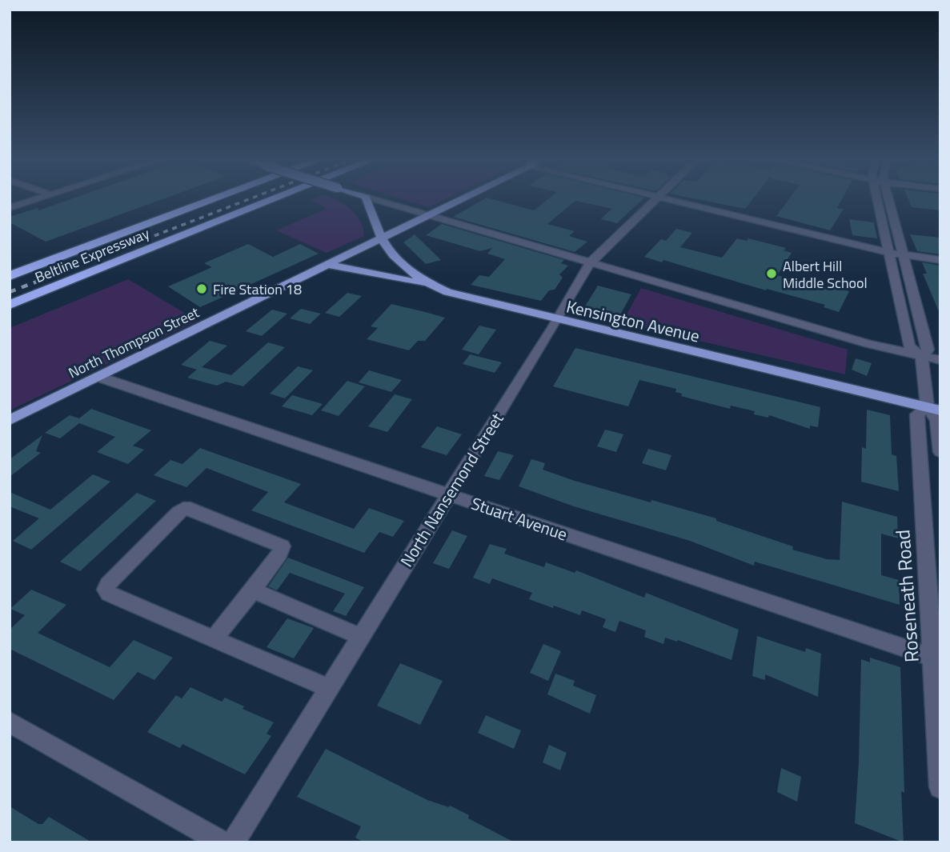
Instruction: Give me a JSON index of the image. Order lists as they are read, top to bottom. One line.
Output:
{"streets":{"highway":["Beltline Expressway"],"main road":["Kensington Avenue","North Thompson Street"],"street":["North Nansemond Street","Stuart Avenue","Roseneath Road"]},"crossings":[["Kensington Avenue","North Thompson Street"],["Kensington Avenue","North Nansemond Street"],["Kensington Avenue","Roseneath Road"],["North Thompson Street","Stuart Avenue"],["North Nansemond Street","Stuart Avenue"],["Stuart Avenue","Roseneath Road"]],"places":["Albert Hill Middle School","Fire Station 18"]}
